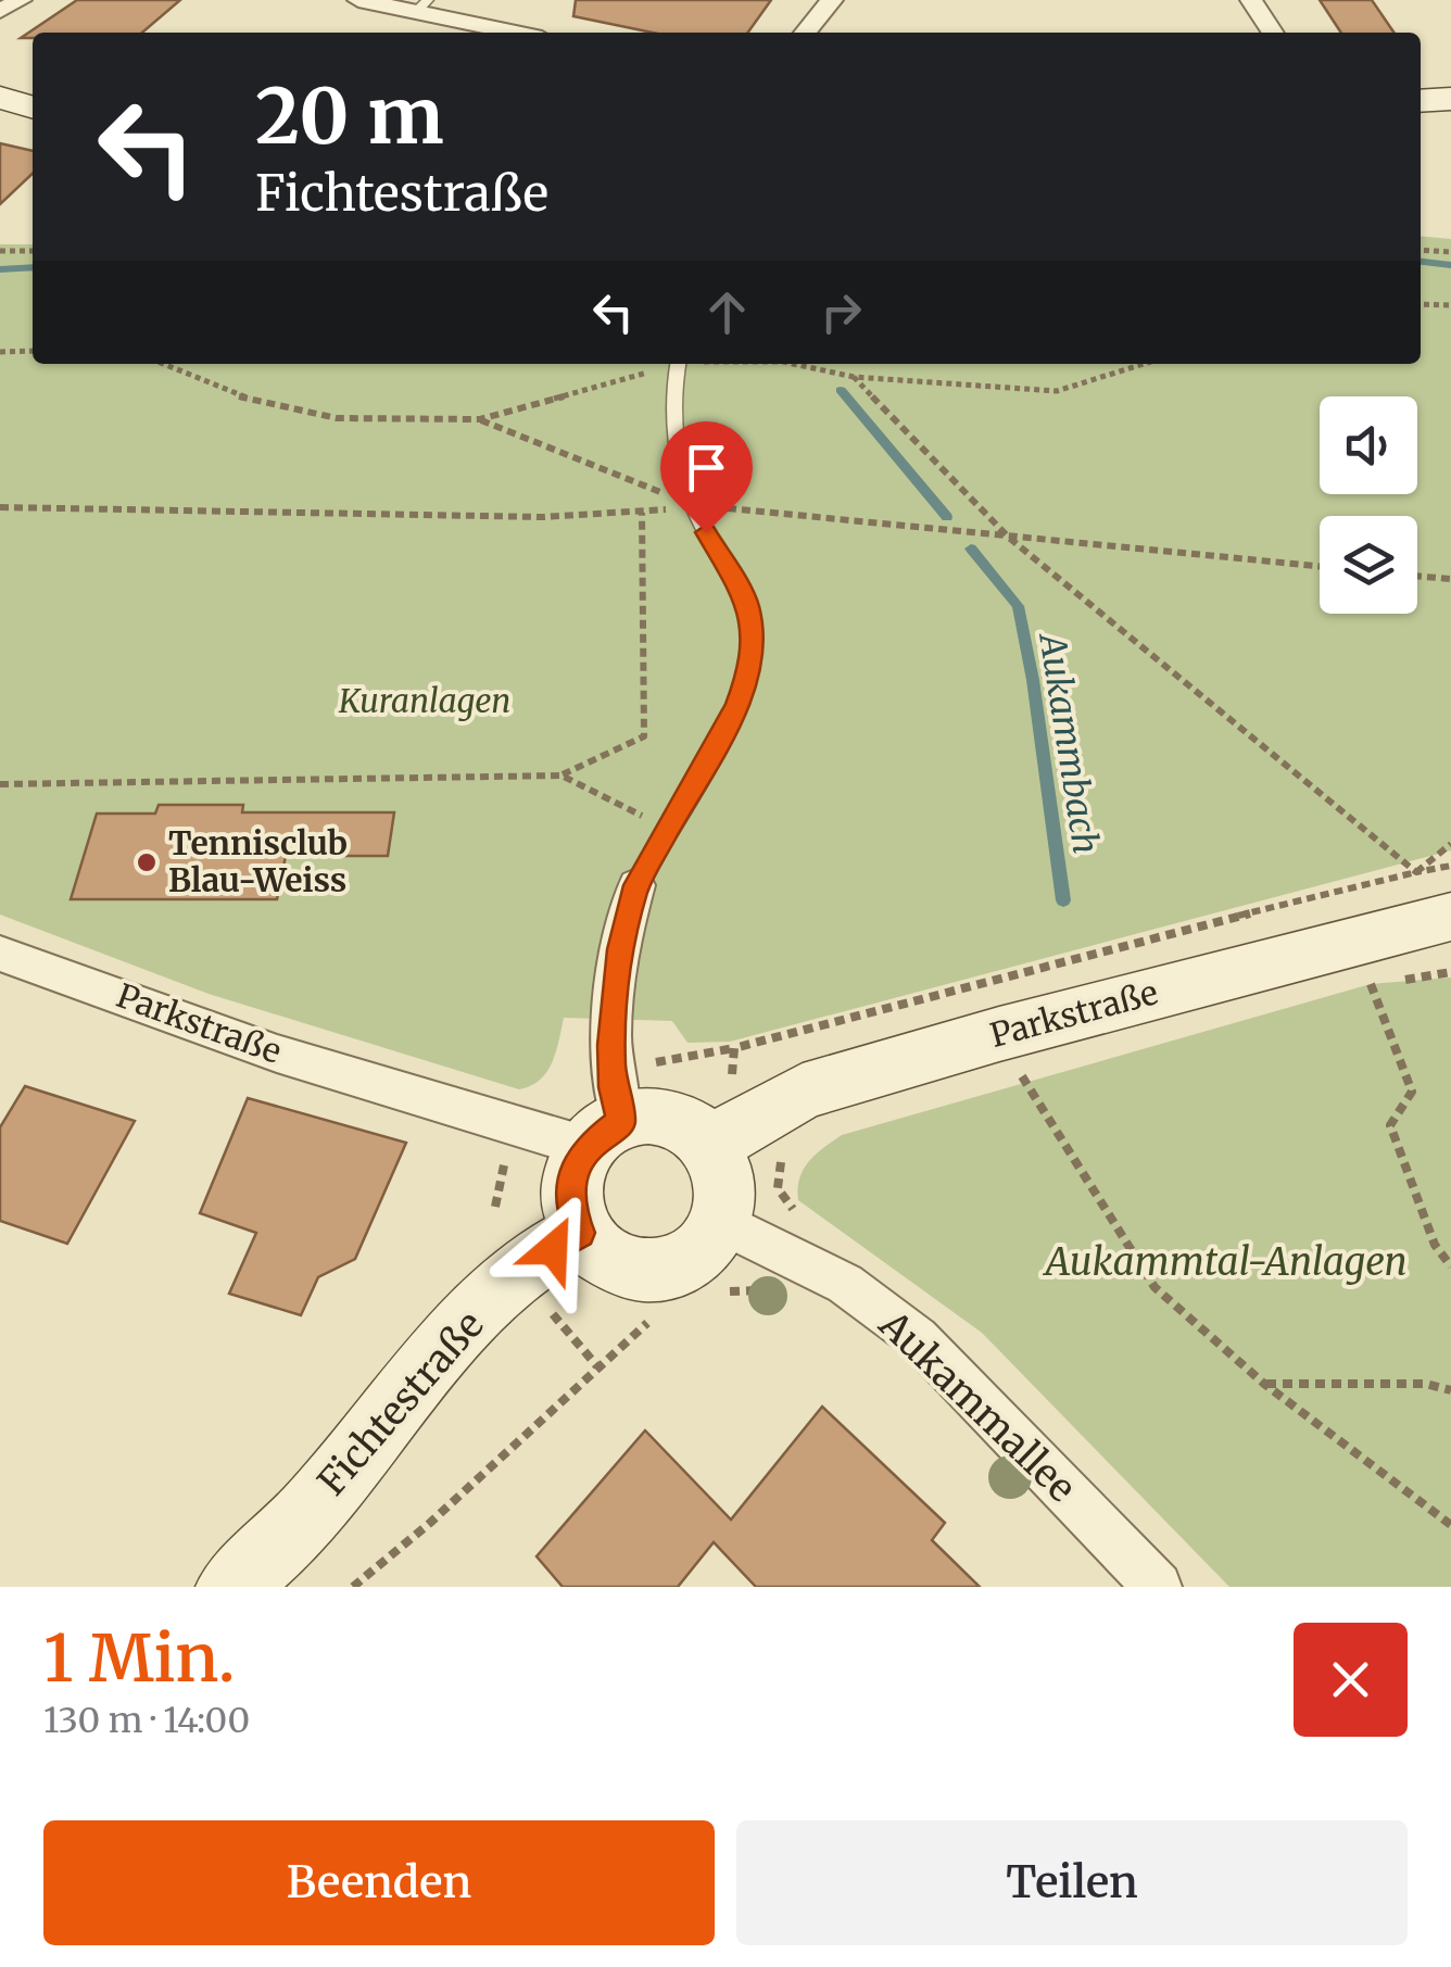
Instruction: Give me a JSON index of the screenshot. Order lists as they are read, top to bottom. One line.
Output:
{"streets":{"street":["Parkstraße","Fichtestraße","Aukammallee"]},"crossings":[["Parkstraße","Fichtestraße"],["Parkstraße","Aukammallee"],["Fichtestraße","Aukammallee"]],"water":["Aukammbach"],"parks":["Kuranlagen","Aukammtal-Anlagen"],"places":["Tennisclub Blau-Weiss"],"page":{"turn":["20 m","Fichtestraße"],"heading":["1 Min.","130 m · 14:00"],"buttons":["Beenden","Teilen"]}}
